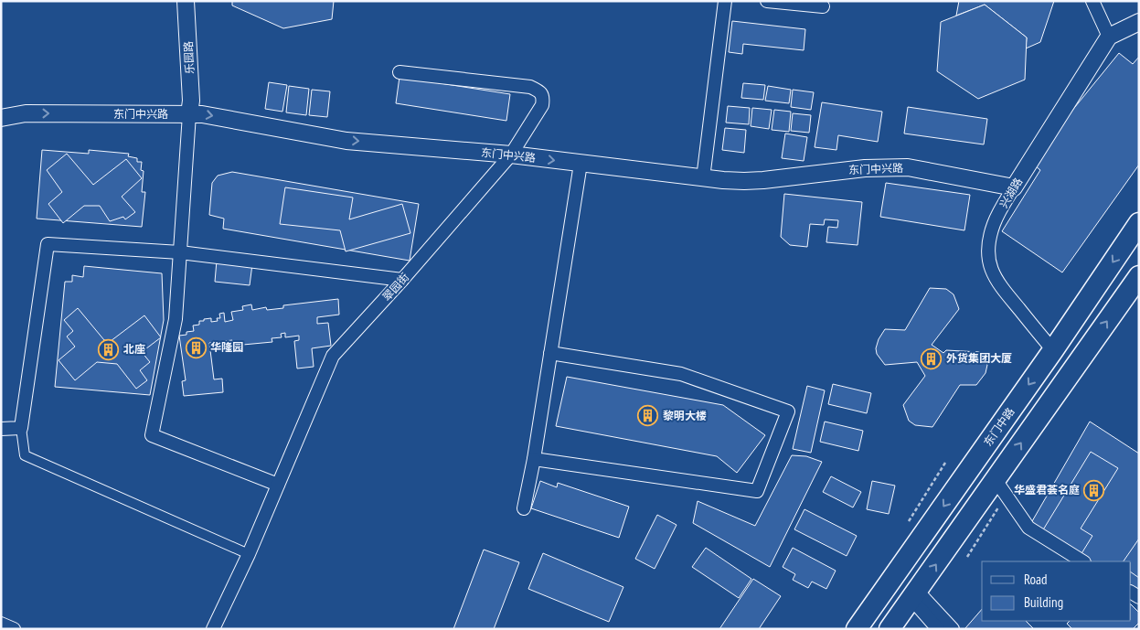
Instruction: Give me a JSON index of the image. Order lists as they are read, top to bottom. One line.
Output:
{"streets":{"highway":["东门中路"],"street":["乐园路","东门中兴路","兴湖路","翠园街"]},"crossings":[["乐园路","东门中兴路"],["东门中兴路","兴湖路"],["东门中兴路","翠园街"],["兴湖路","东门中路"]],"places":{"building":["华隆园","北座","外货集团大厦","黎明大楼","华盛君荟名庭"]},"legend":["Road","Building"]}
